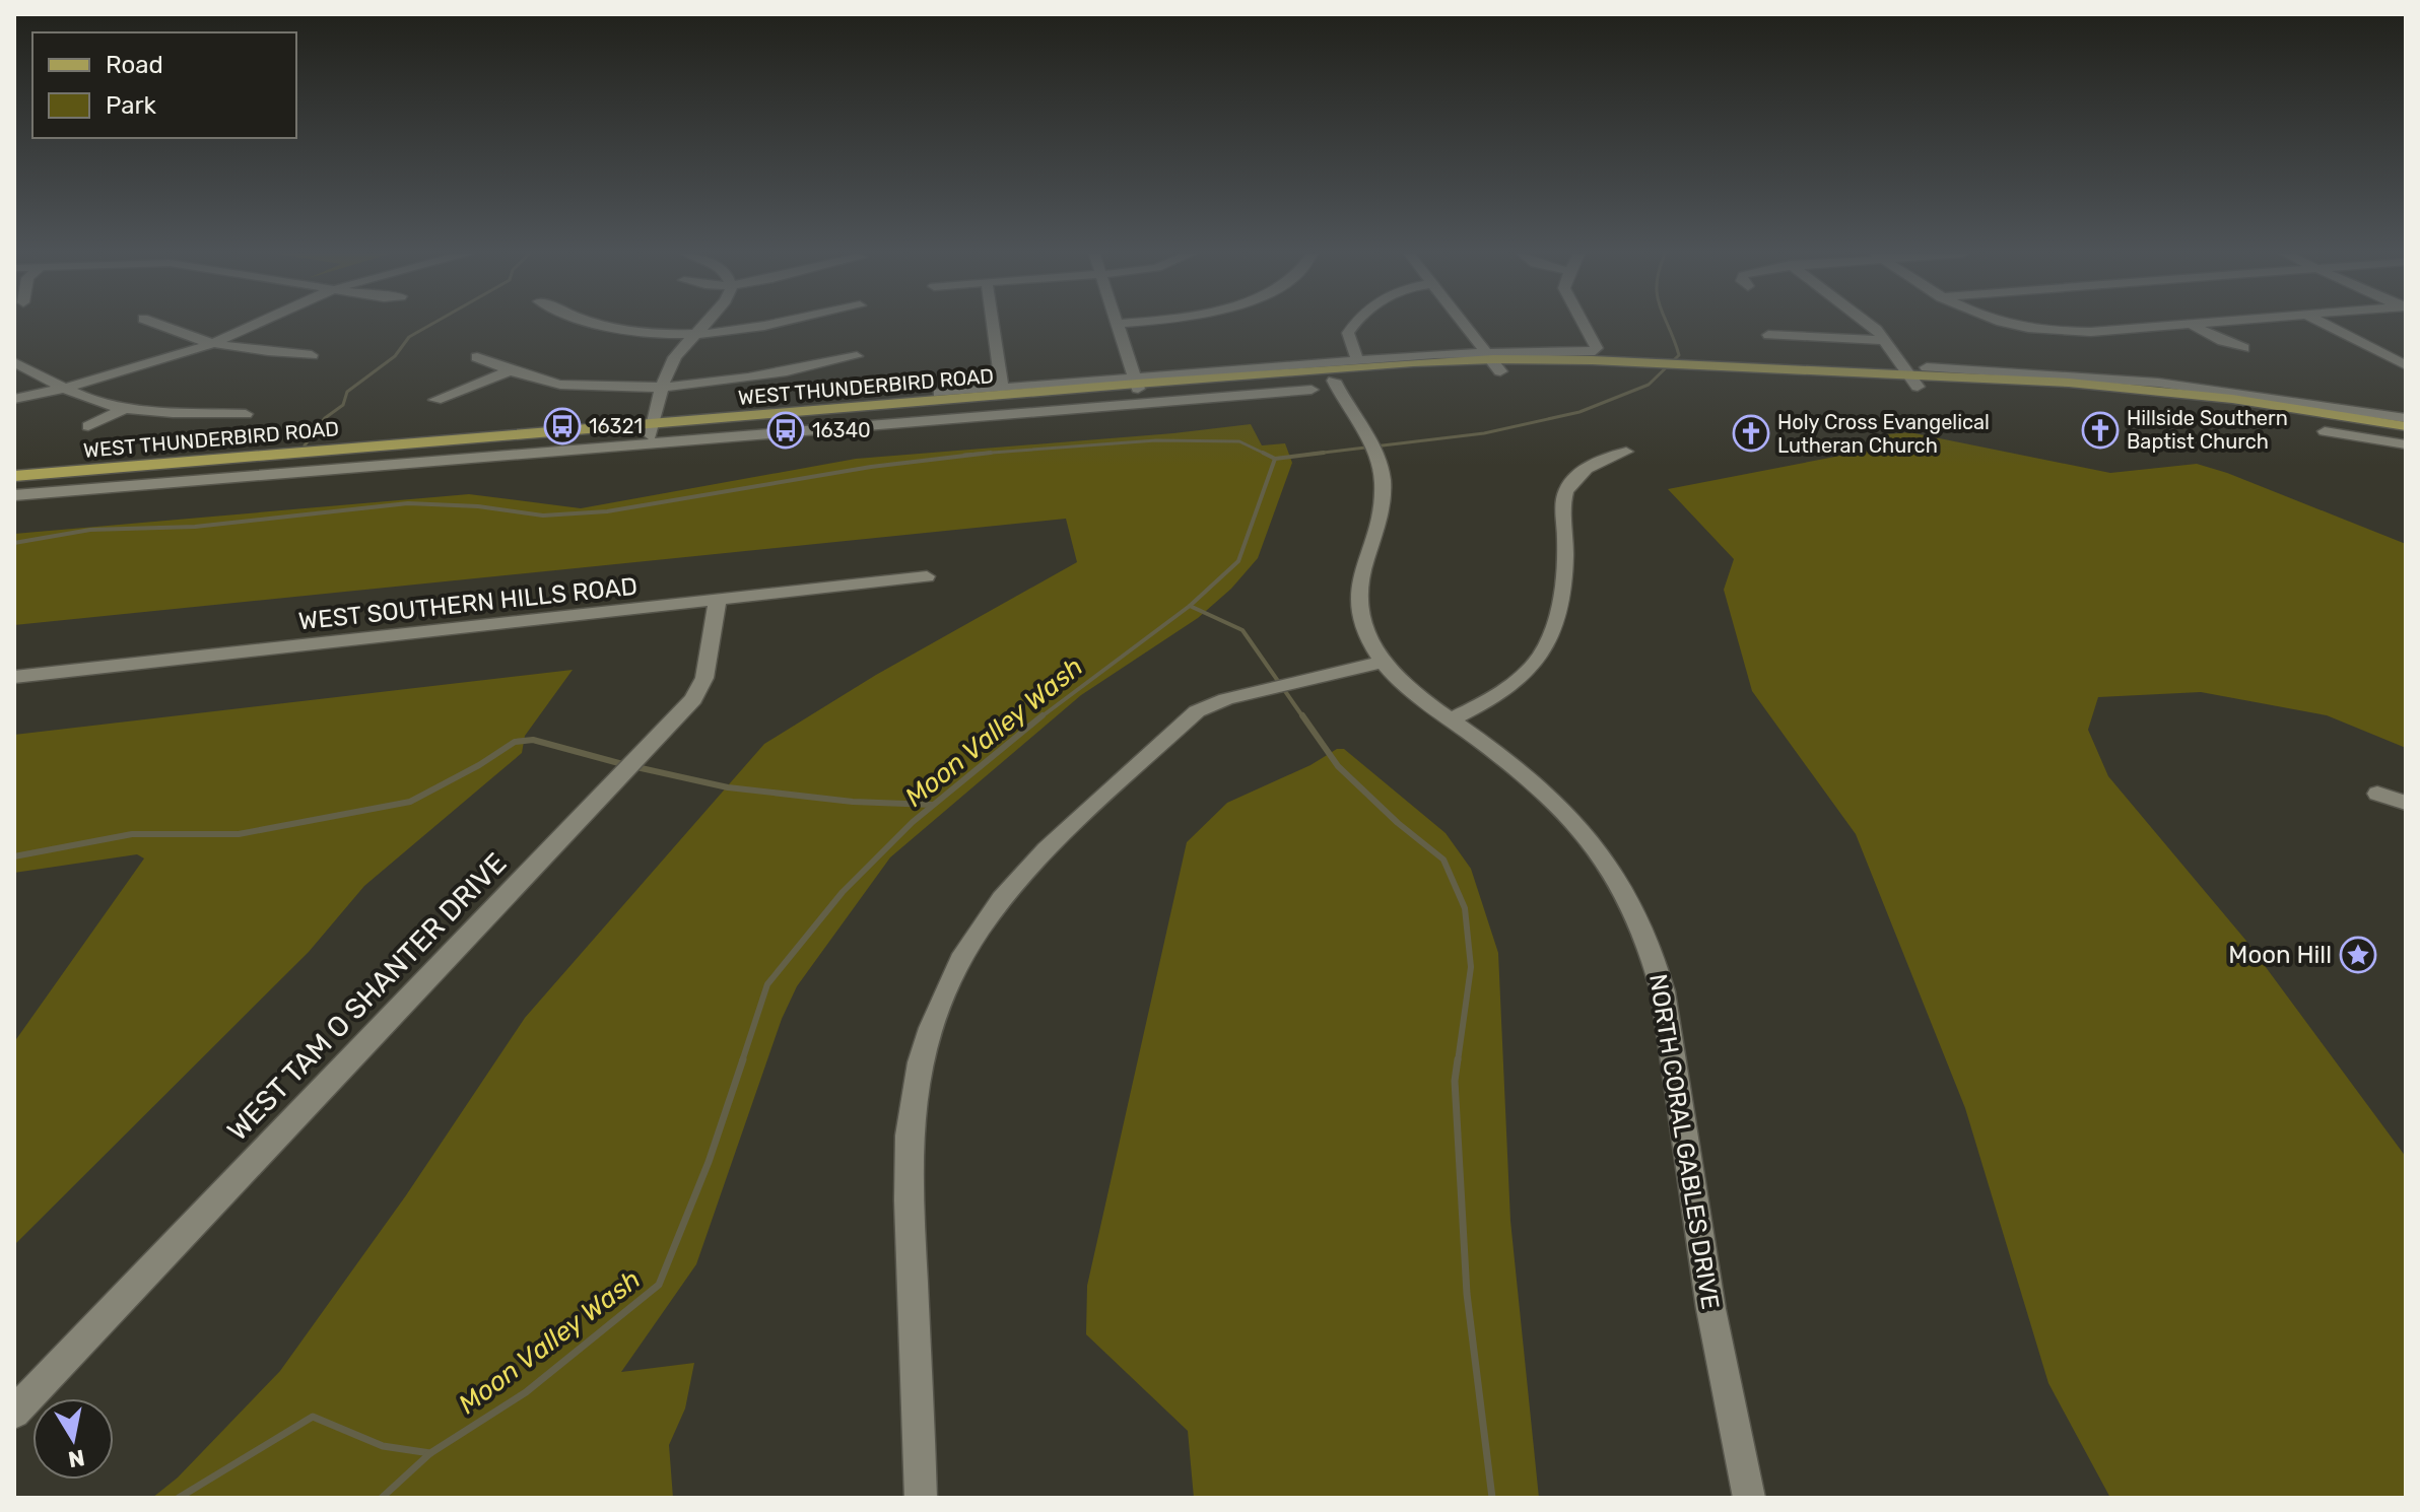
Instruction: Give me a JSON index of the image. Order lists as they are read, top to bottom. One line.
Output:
{"streets":{"main road":["WEST THUNDERBIRD ROAD"],"street":["WEST SOUTHERN HILLS ROAD","WEST TAM O SHANTER DRIVE","NORTH CORAL GABLES DRIVE"]},"crossings":[["WEST THUNDERBIRD ROAD","NORTH CORAL GABLES DRIVE"],["WEST SOUTHERN HILLS ROAD","WEST TAM O SHANTER DRIVE"]],"water":["Moon Valley Wash"],"places":{"bus stop":["16321","16340"],"church":["Hillside Southern Baptist Church","Holy Cross Evangelical Lutheran Church"],"place":["Moon Hill"]},"legend":["Road","Park"],"north":"bottom"}
